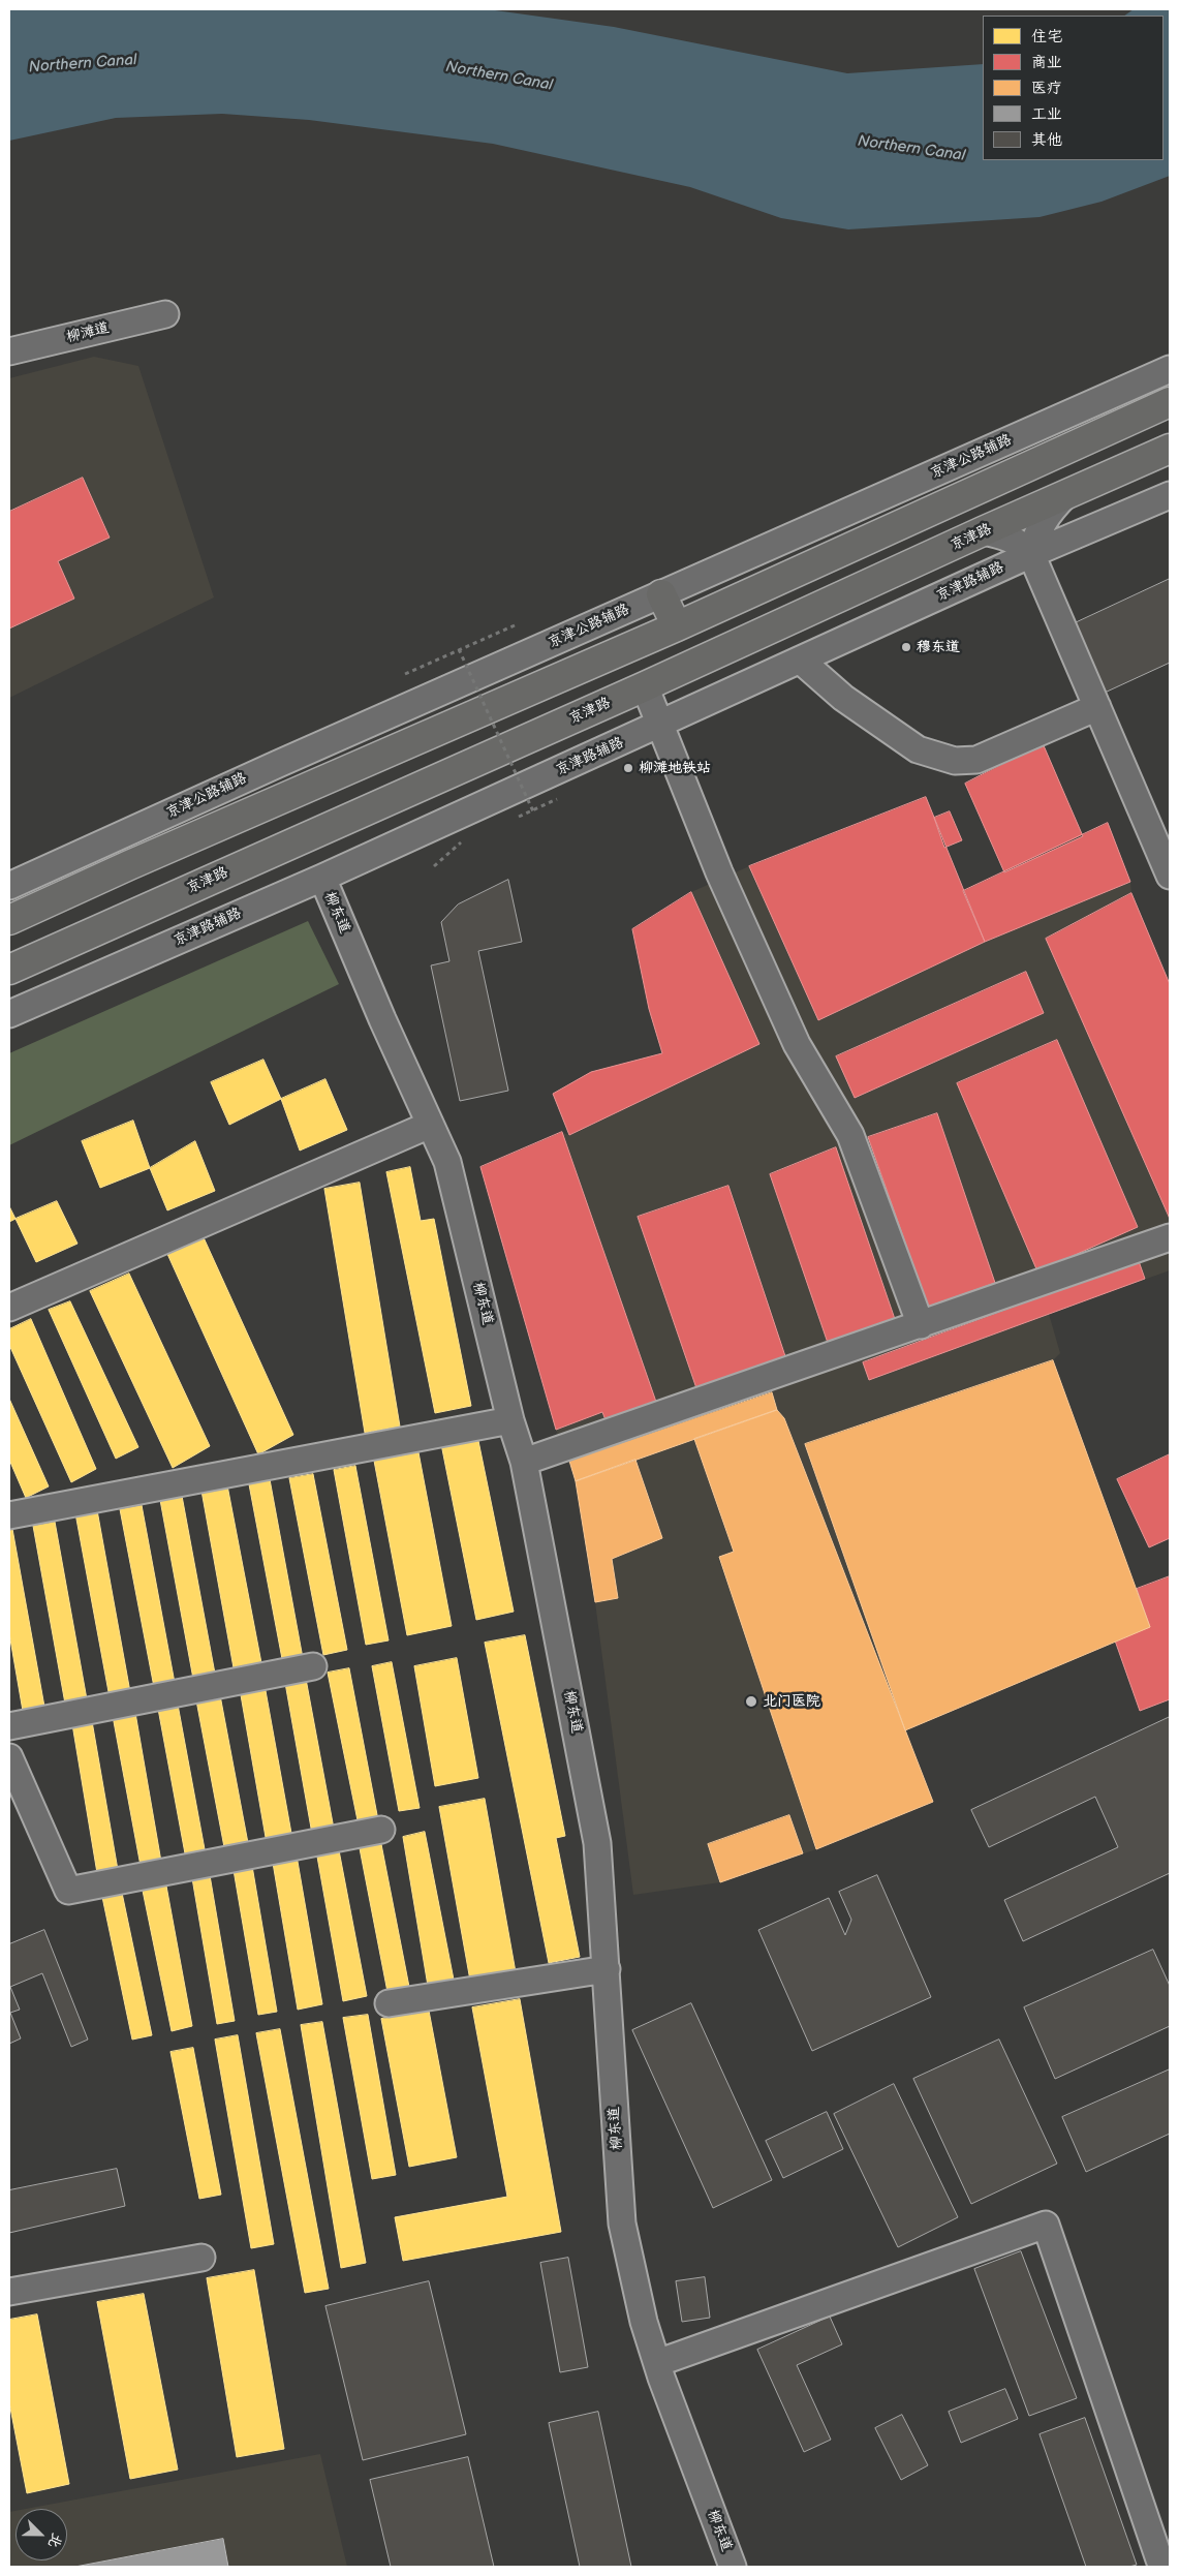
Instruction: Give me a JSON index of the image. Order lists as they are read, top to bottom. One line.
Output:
{"streets":{"main road":["京津路"],"street":["柳滩道","京津公路辅路","京津路辅路","柳东道"]},"crossings":[["京津路","京津路辅路"],["京津路辅路","柳东道"]],"water":["Northern Canal"],"places":["穆东道","柳滩地铁站","北门医院"],"legend":["住宅","商业","医疗","工业","其他"],"north":"bottom right"}
